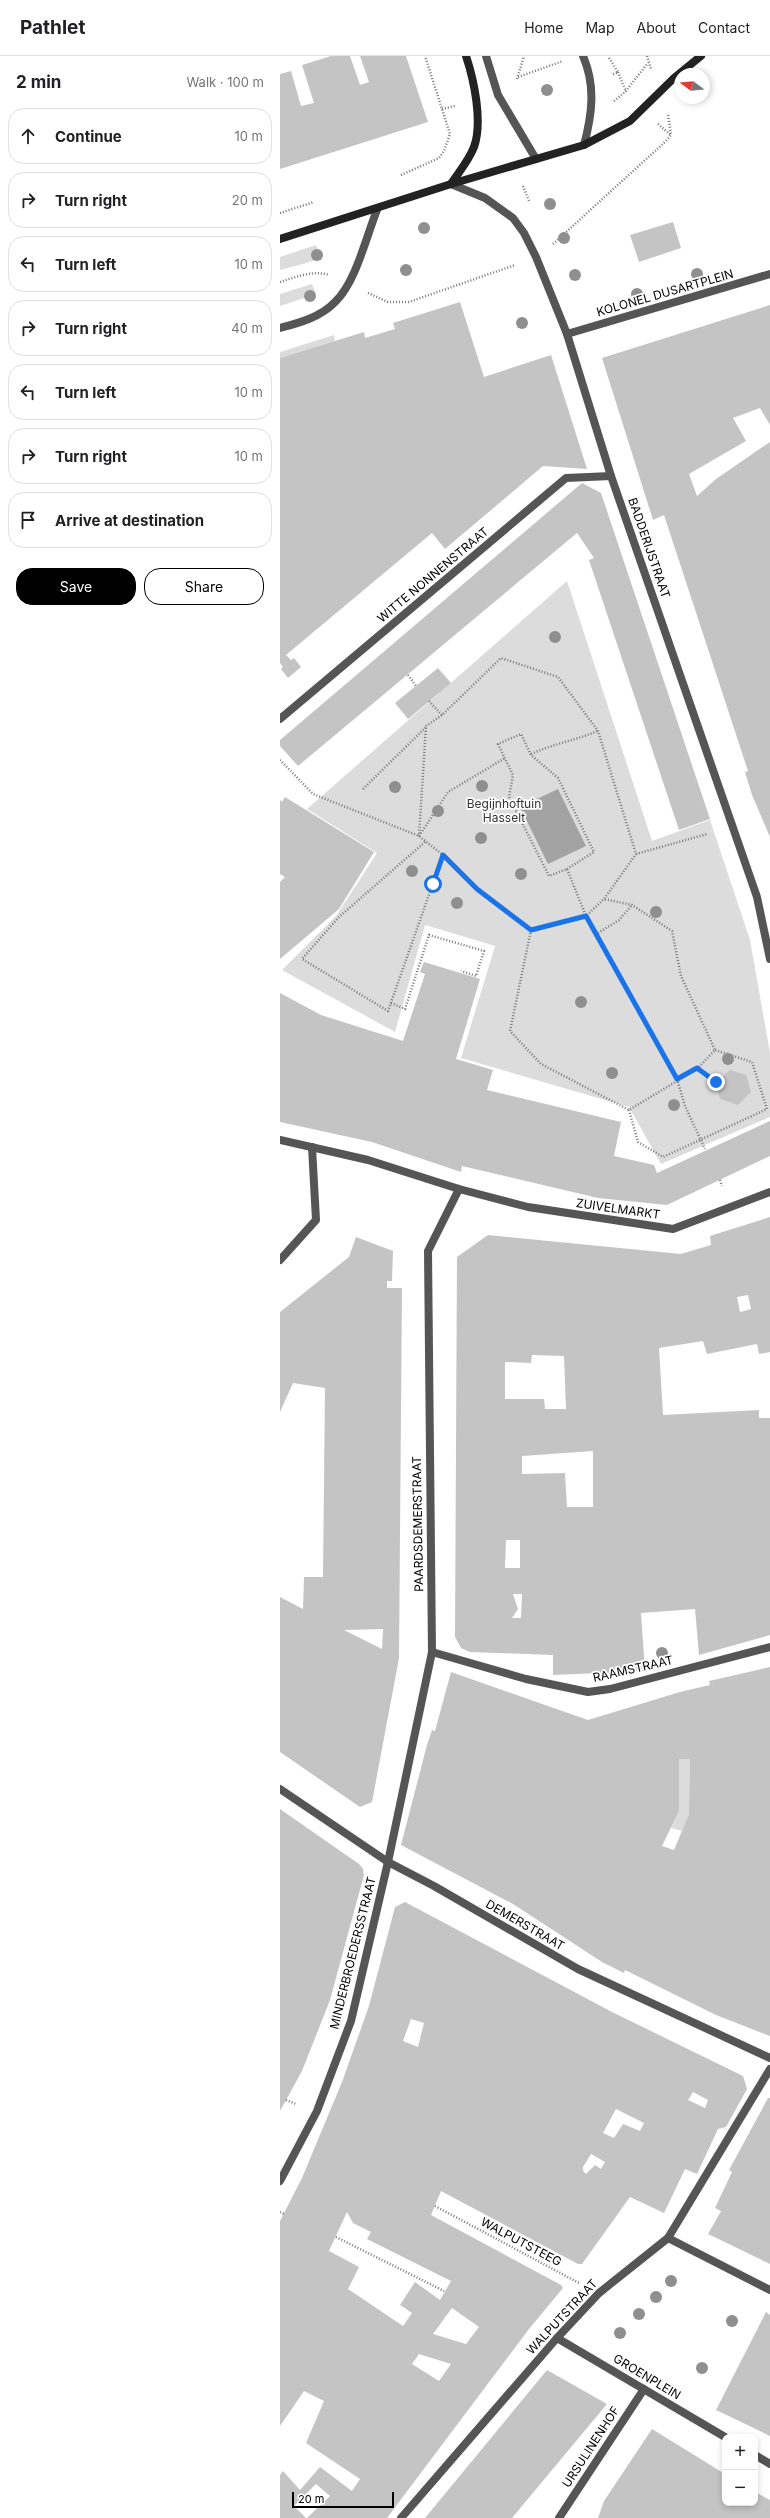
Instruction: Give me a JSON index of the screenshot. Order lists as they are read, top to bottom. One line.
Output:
{"streets":{"street":["KOLONEL DUSARTPLEIN","BADDERIJSTRAAT","WITTE NONNENSTRAAT","ZUIVELMARKT","PAARDSDEMERSTRAAT","RAAMSTRAAT","DEMERSTRAAT","MINDERBROEDERSSTRAAT","WALPUTSTRAAT","GROENPLEIN","URSULINENHOF"],"path":["WALPUTSTEEG"]},"crossings":[["KOLONEL DUSARTPLEIN","BADDERIJSTRAAT"],["BADDERIJSTRAAT","WITTE NONNENSTRAAT"],["ZUIVELMARKT","PAARDSDEMERSTRAAT"],["PAARDSDEMERSTRAAT","RAAMSTRAAT"],["PAARDSDEMERSTRAAT","DEMERSTRAAT"],["PAARDSDEMERSTRAAT","MINDERBROEDERSSTRAAT"],["DEMERSTRAAT","MINDERBROEDERSSTRAAT"],["WALPUTSTEEG","WALPUTSTRAAT"],["WALPUTSTRAAT","GROENPLEIN"],["GROENPLEIN","URSULINENHOF"]],"parks":["Begijnhoftuin Hasselt"],"scale_bar":"20 m","north":"left","page":{"header":"Pathlet","nav":["Home","Map","About","Contact"],"heading":["2 min","Walk · 100 m"],"list":[["Continue","10 m"],["Turn right","20 m"],["Turn left","10 m"],["Turn right","40 m"],["Turn left","10 m"],["Turn right","10 m"],"Arrive at destination"],"buttons":["Save","Share"],"map_buttons":["+","−"],"scale":"20 m"}}
